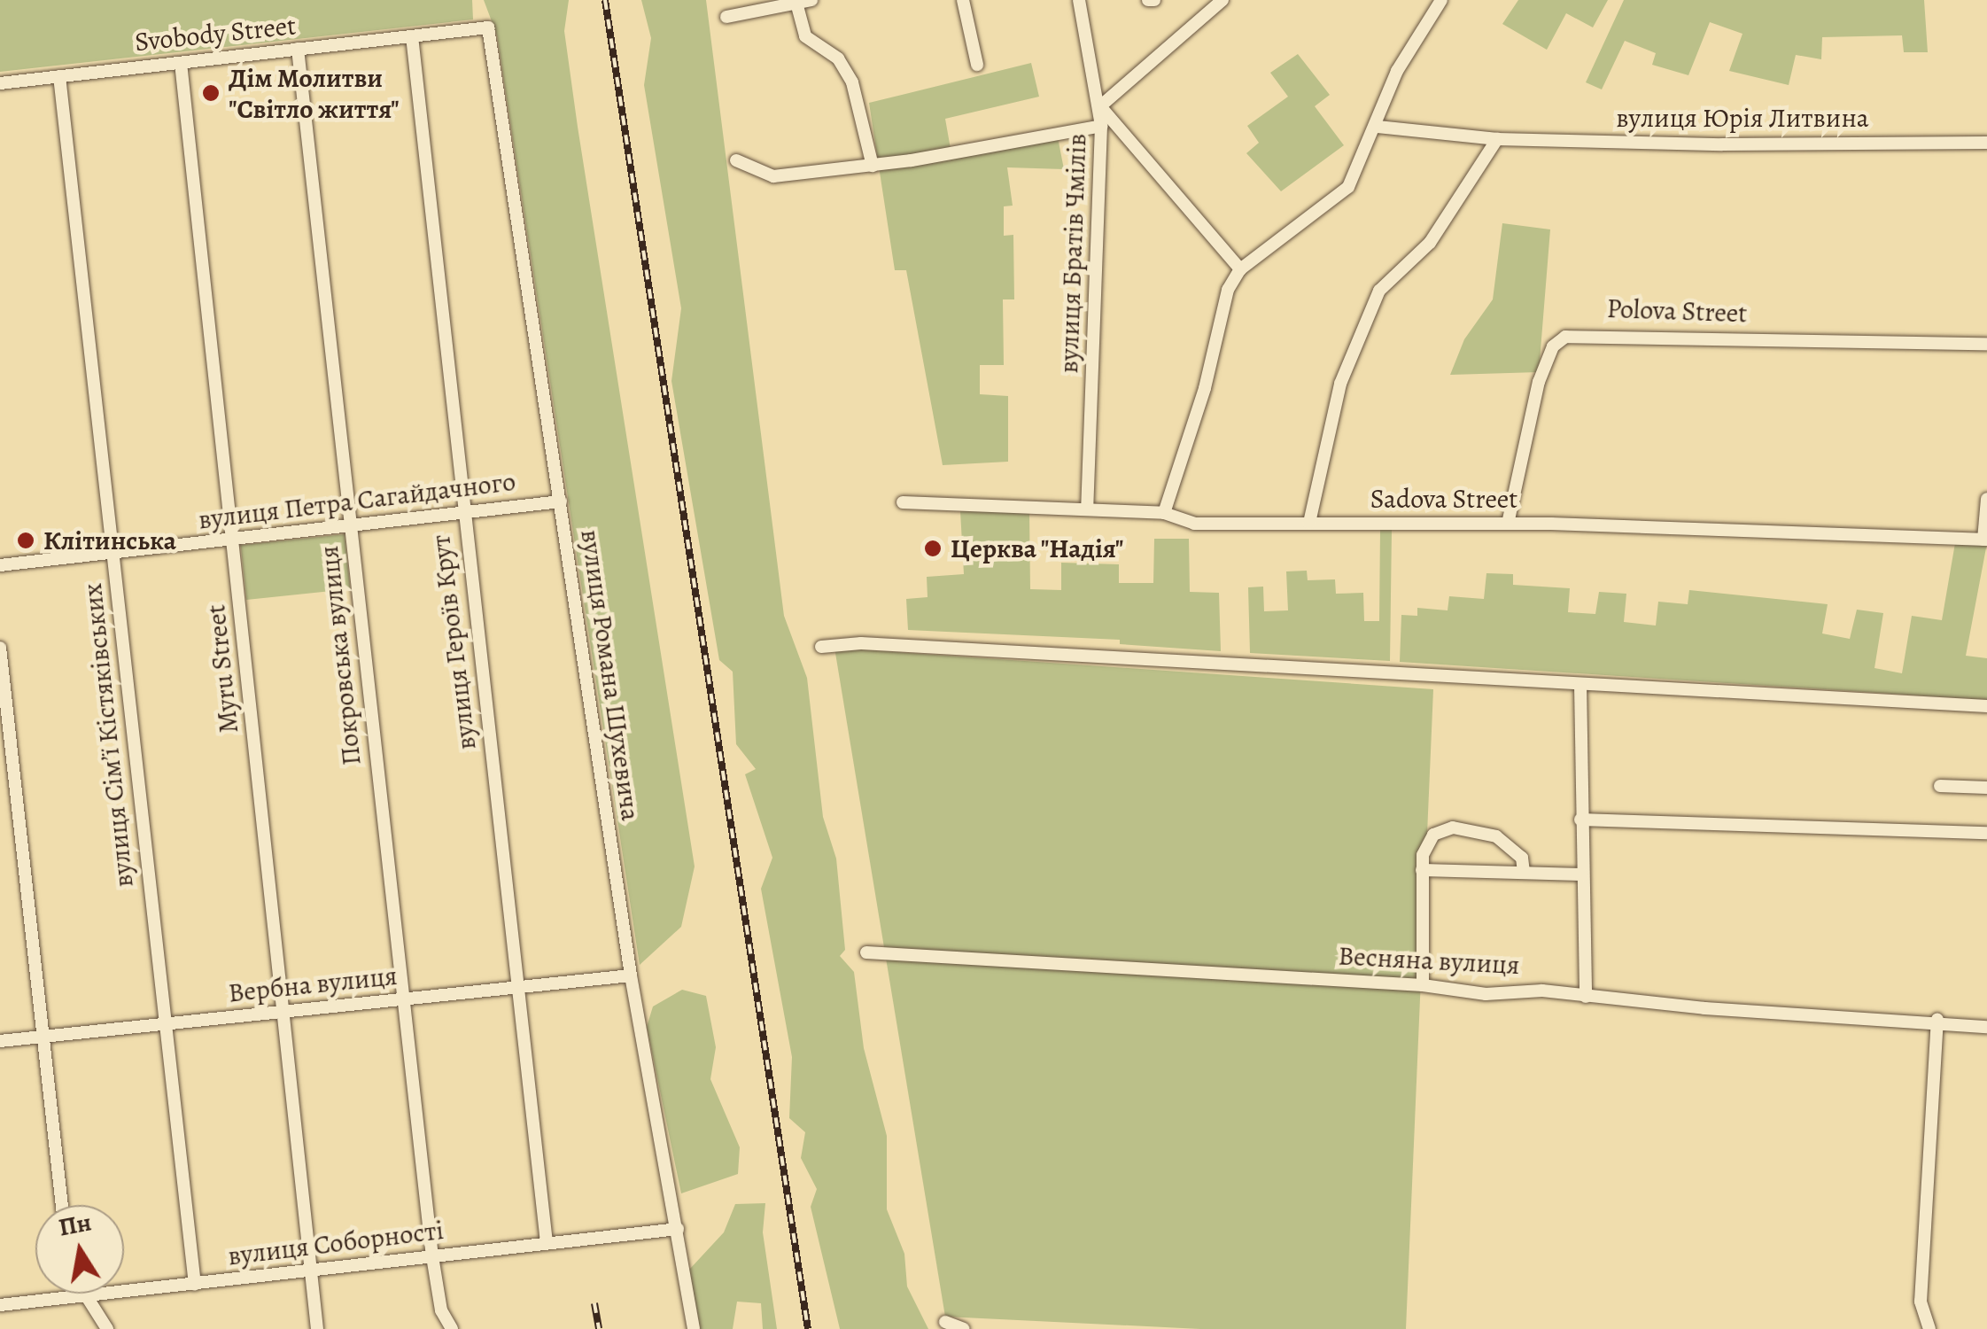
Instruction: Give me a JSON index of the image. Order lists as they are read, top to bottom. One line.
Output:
{"streets":{"street":["Svobody Street","вулиця Юрія Литвина","вулиця Братів Чмілів","Polova Street","Sadova Street","вулиця Петра Сагайдачного","вулиця Героїв Крут","Покровська вулиця","Myru Street","вулиця Романа Шухевича","вулиця Сімʼї Кістяківських","Весняна вулиця","Вербна вулиця","вулиця Соборності"]},"crossings":[["Svobody Street","вулиця Героїв Крут"],["Svobody Street","Покровська вулиця"],["Svobody Street","Myru Street"],["Svobody Street","вулиця Романа Шухевича"],["Svobody Street","вулиця Сімʼї Кістяківських"],["вулиця Братів Чмілів","Sadova Street"],["Polova Street","Sadova Street"],["вулиця Петра Сагайдачного","вулиця Героїв Крут"],["вулиця Петра Сагайдачного","Покровська вулиця"],["вулиця Петра Сагайдачного","Myru Street"],["вулиця Петра Сагайдачного","вулиця Романа Шухевича"],["вулиця Петра Сагайдачного","вулиця Сімʼї Кістяківських"],["вулиця Героїв Крут","Вербна вулиця"],["вулиця Героїв Крут","вулиця Соборності"],["Покровська вулиця","Вербна вулиця"],["Покровська вулиця","вулиця Соборності"],["Myru Street","Вербна вулиця"],["Myru Street","вулиця Соборності"],["вулиця Романа Шухевича","Вербна вулиця"],["вулиця Романа Шухевича","вулиця Соборності"],["вулиця Сімʼї Кістяківських","Вербна вулиця"],["вулиця Сімʼї Кістяківських","вулиця Соборності"]],"places":["Дім Молитви \"Світло життя\"","Клітинська","Церква \"Надія\""],"north":"top"}
